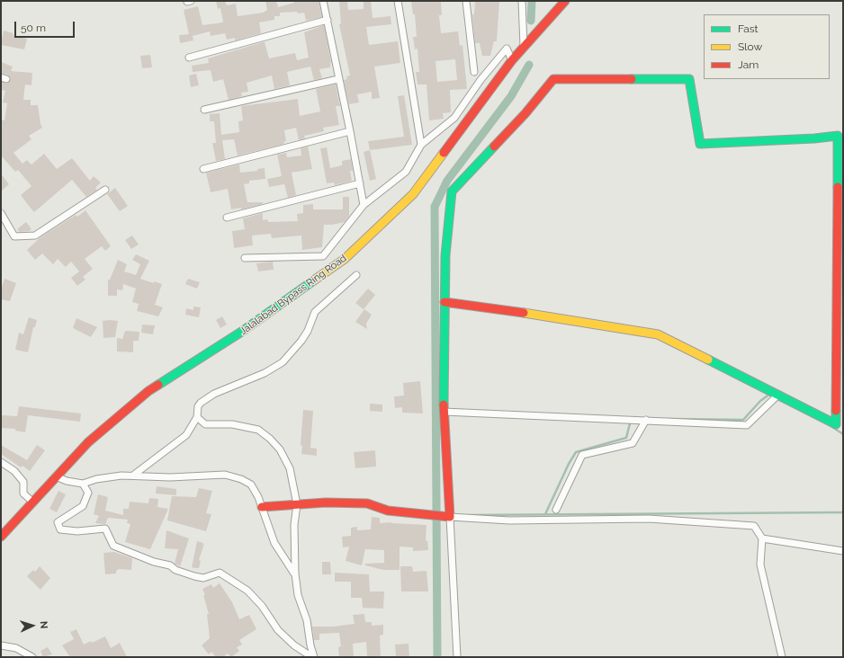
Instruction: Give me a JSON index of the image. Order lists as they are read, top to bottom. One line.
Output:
{"streets":{"main road":["Jalalabad Bypass Ring Road"]},"legend":["Fast","Slow","Jam"],"scale_bar":"50 m","north":"right"}
